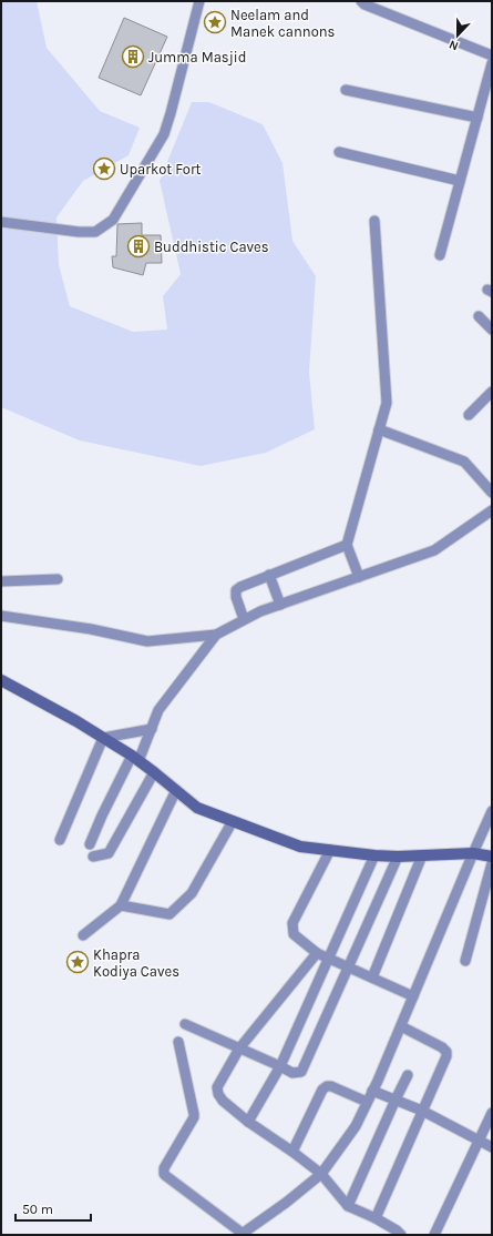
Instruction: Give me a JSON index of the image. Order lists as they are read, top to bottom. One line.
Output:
{"places":{"place":["Neelam and Manek cannons","Uparkot Fort","Khapra Kodiya Caves"],"building":["Jumma Masjid","Buddhistic Caves"]},"scale_bar":"50 m","north":"bottom"}
